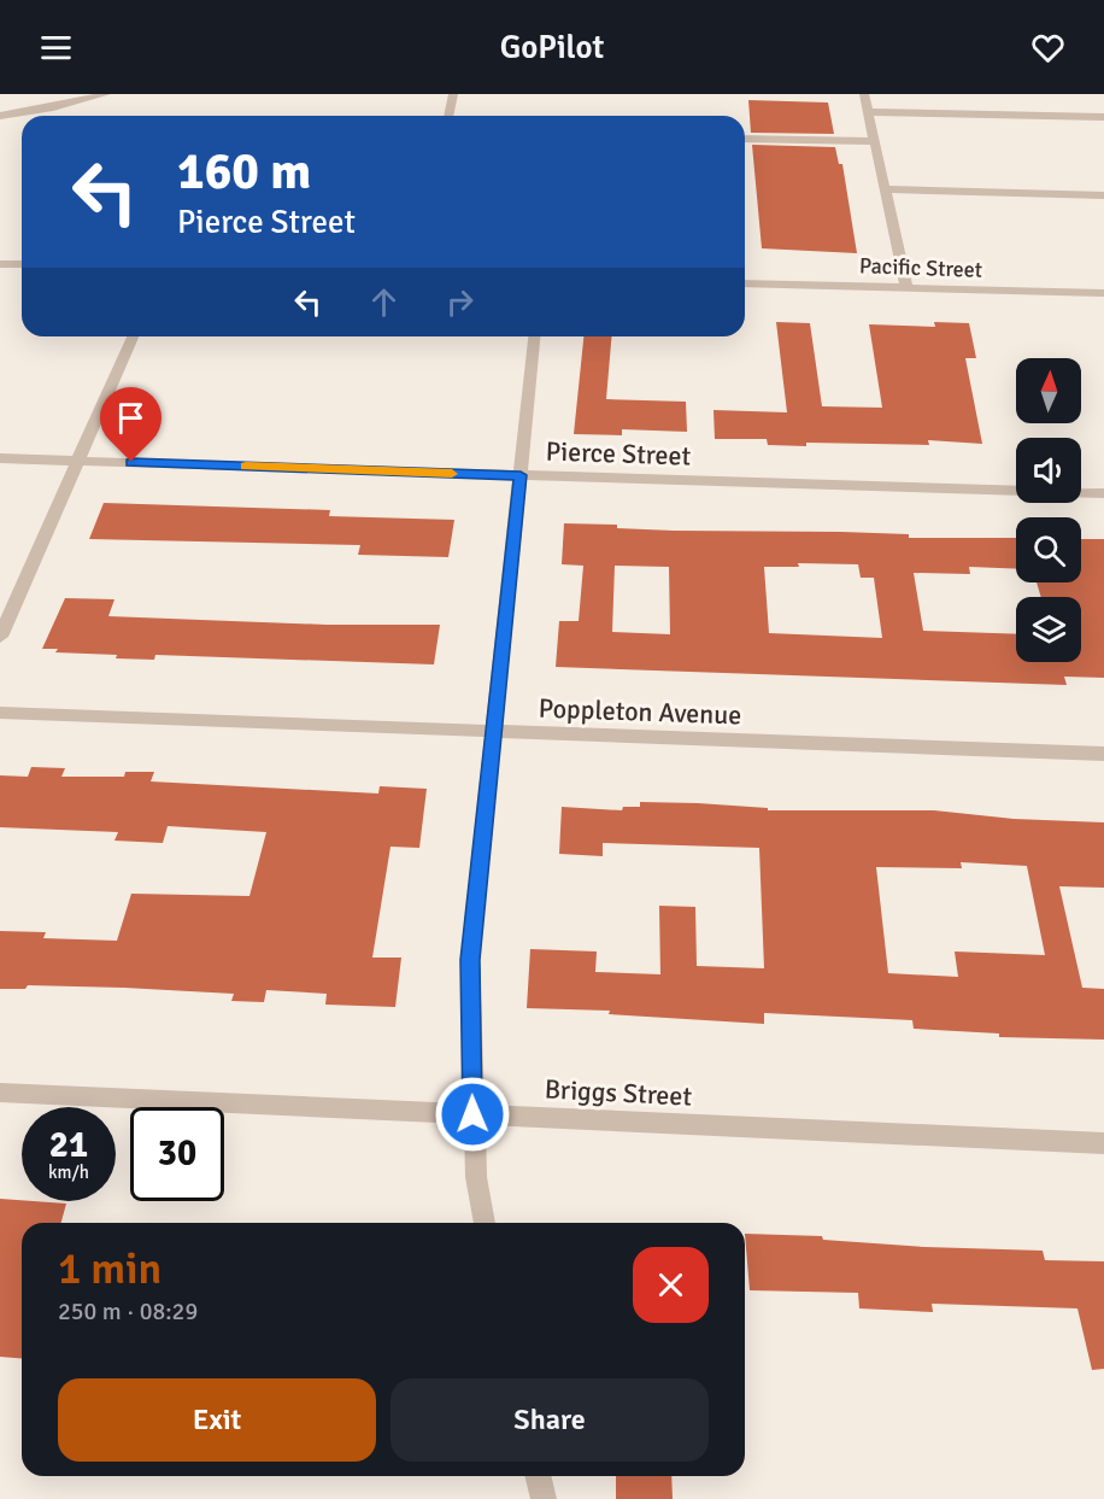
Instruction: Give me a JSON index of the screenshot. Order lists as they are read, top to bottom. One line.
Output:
{"streets":{"street":["Pacific Street","Pierce Street","Poppleton Avenue","Briggs Street"]},"north":"top","page":{"header":"GoPilot","turn":["160 m","Pierce Street"],"speed":"21 km/h","limit":"30","heading":["1 min","250 m · 08:29"],"buttons":["Exit","Share"]}}
